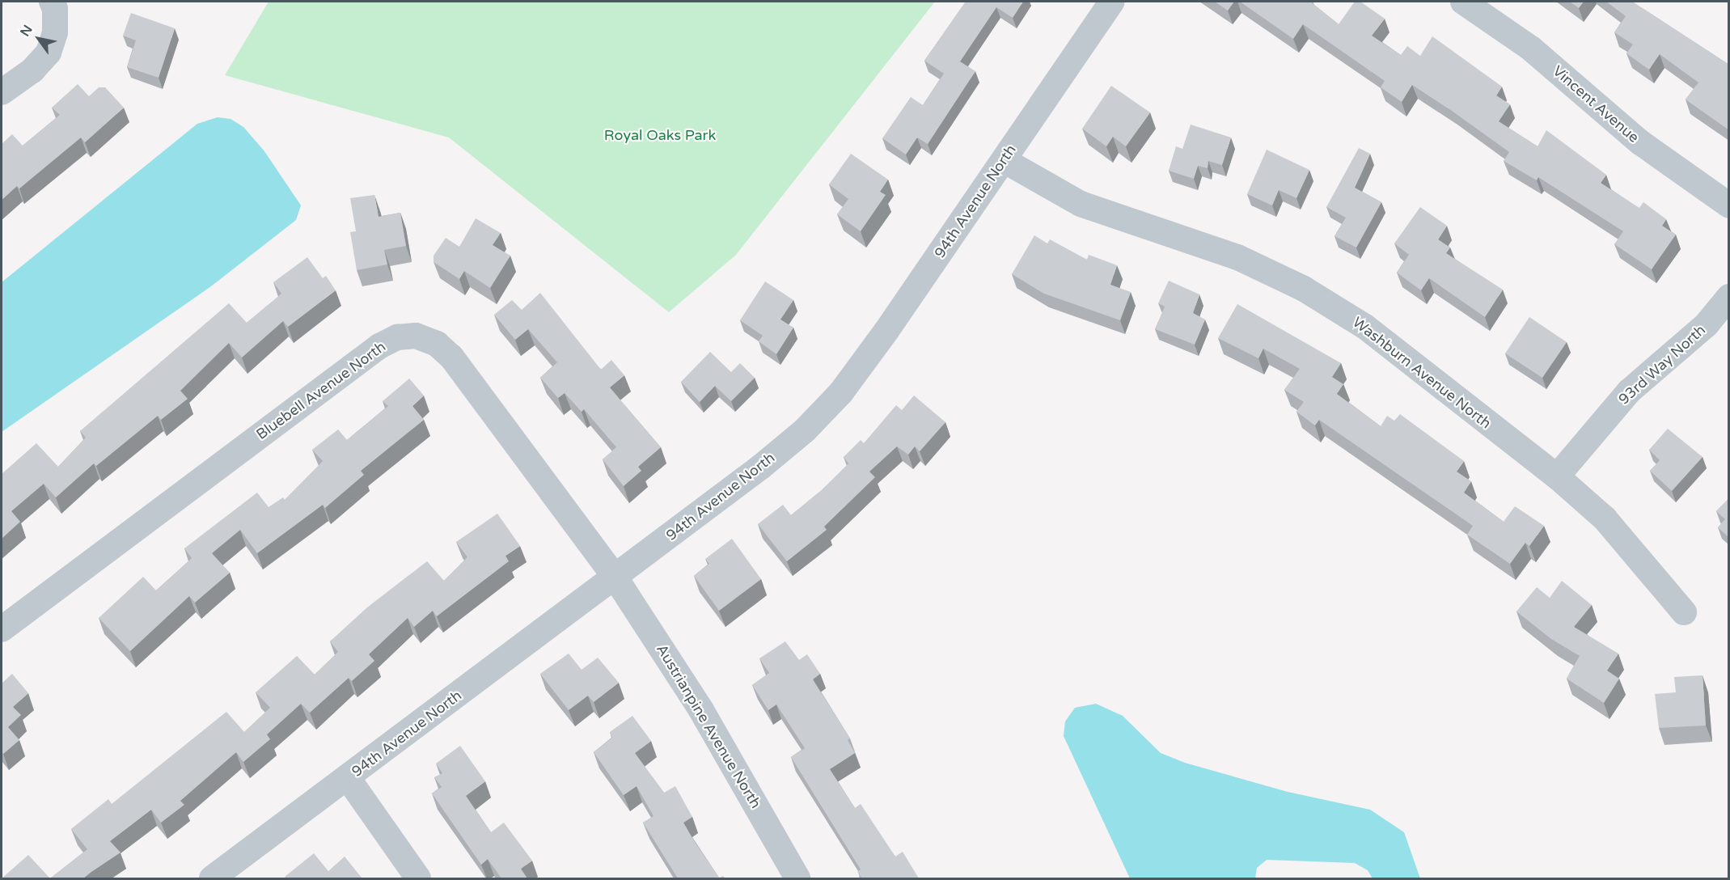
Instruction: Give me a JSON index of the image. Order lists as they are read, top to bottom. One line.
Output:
{"streets":{"street":["Vincent Avenue","94th Avenue North","93rd Way North","Washburn Avenue North","Bluebell Avenue North","Austrianpine Avenue North"]},"crossings":[["94th Avenue North","Washburn Avenue North"],["94th Avenue North","Bluebell Avenue North"],["94th Avenue North","Austrianpine Avenue North"],["93rd Way North","Washburn Avenue North"],["Bluebell Avenue North","Austrianpine Avenue North"]],"parks":["Royal Oaks Park"],"north":"top left"}
